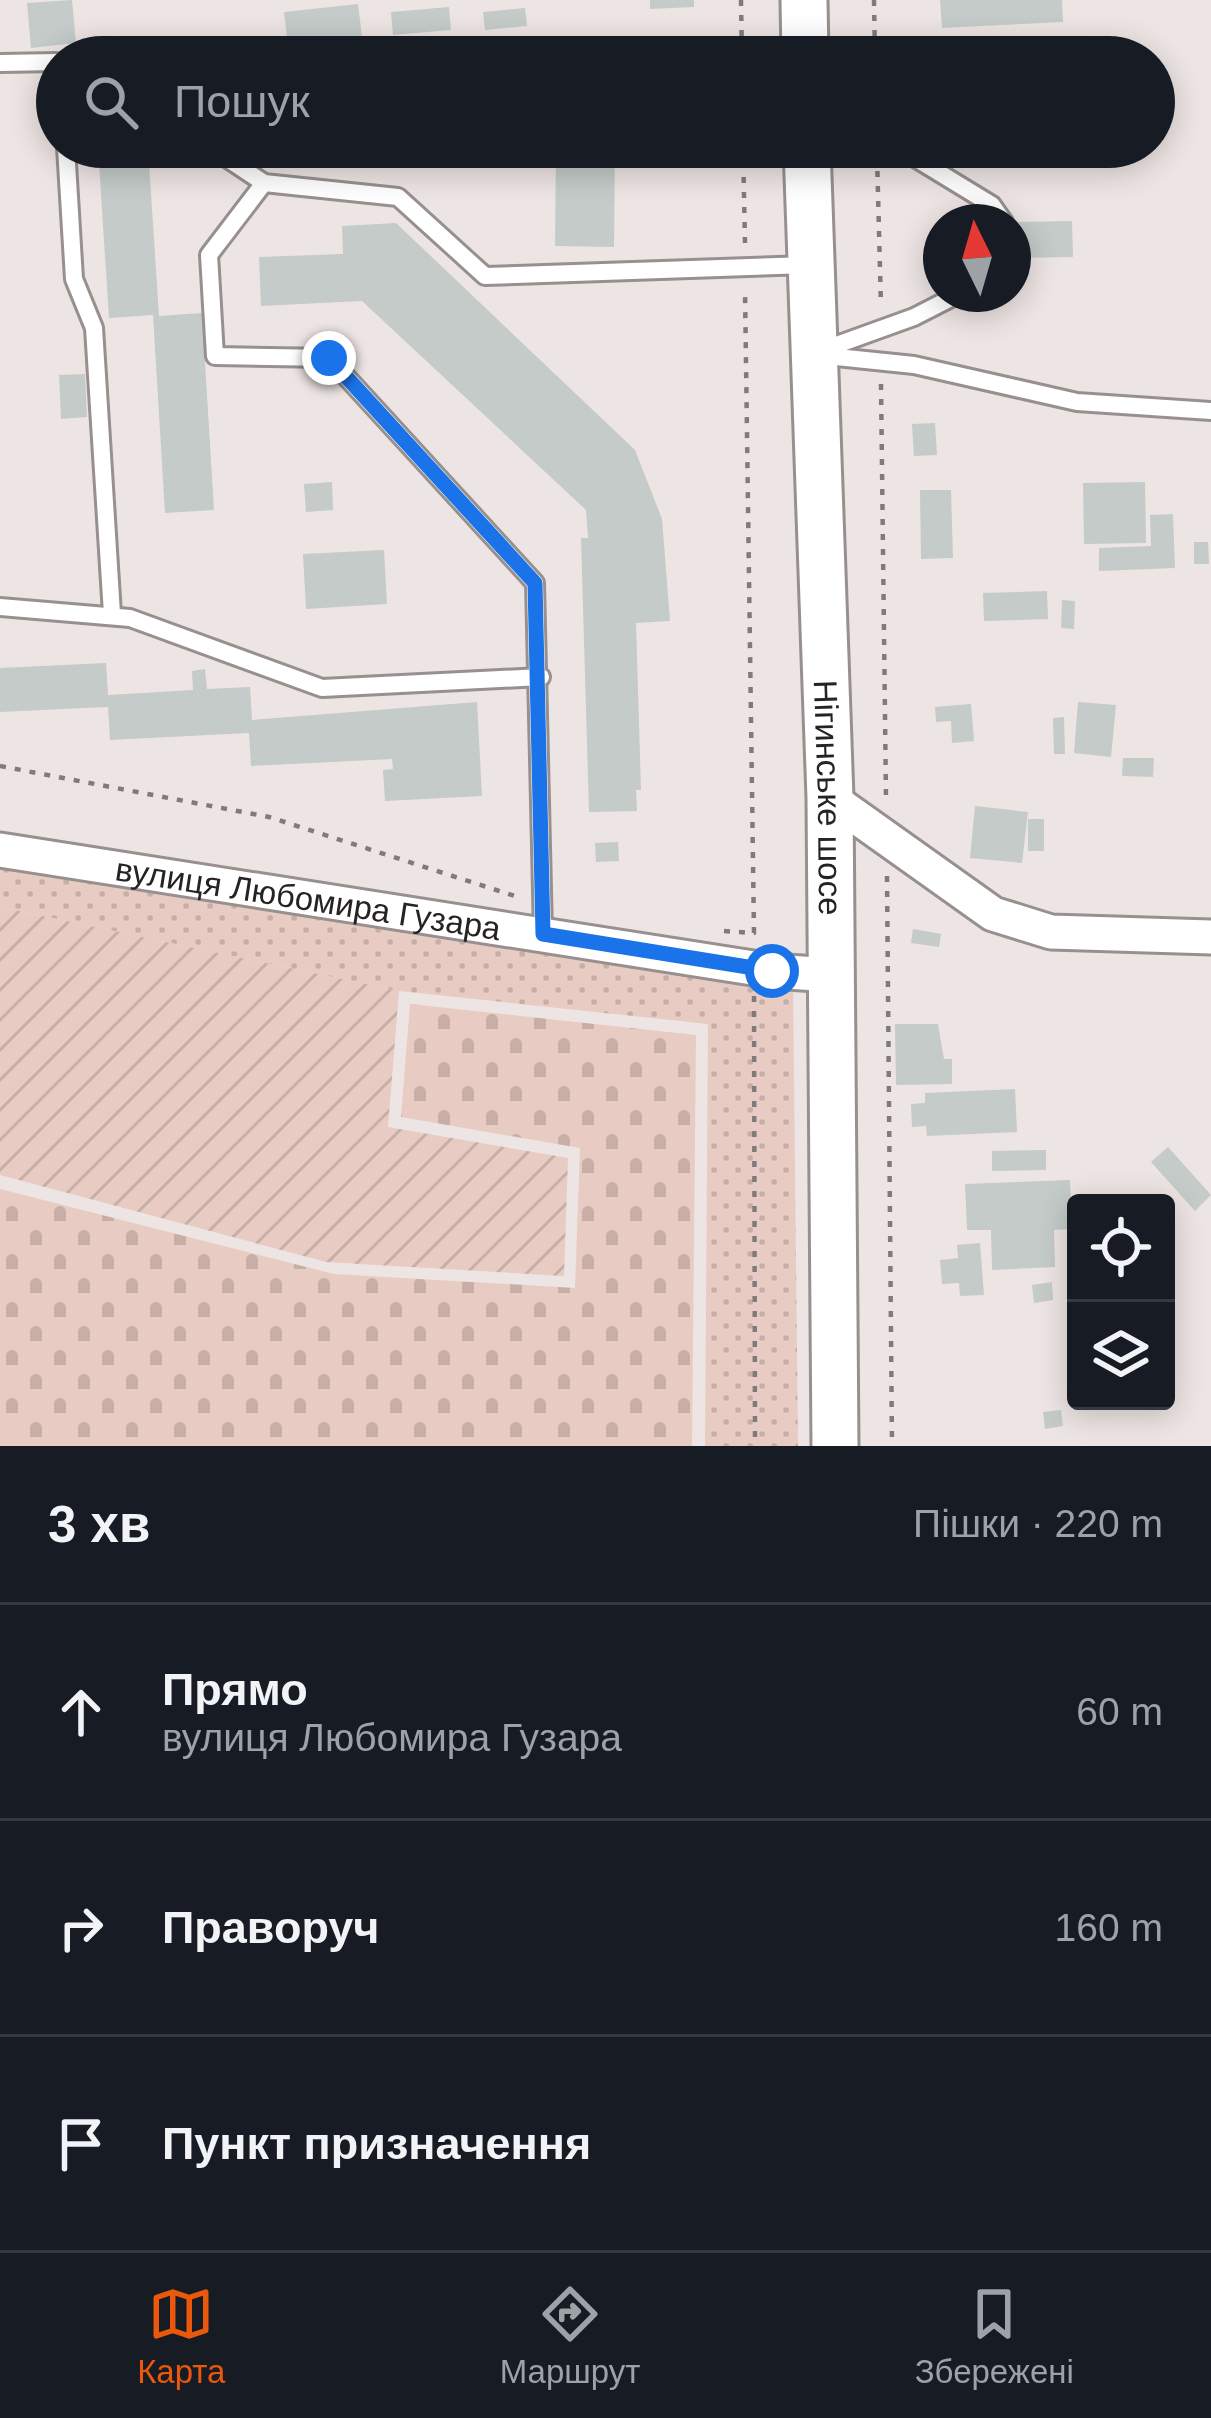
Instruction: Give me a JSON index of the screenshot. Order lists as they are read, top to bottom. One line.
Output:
{"streets":{"main road":["Нігинське шосе"],"street":["вулиця Любомира Гузара"]},"crossings":[["Нігинське шосе","вулиця Любомира Гузара"]],"north":"top","page":{"search":"Пошук","heading":["3 хв","Пішки · 220 m"],"list":[["Прямо","вулиця Любомира Гузара","60 m"],["Праворуч","160 m"],"Пункт призначення"],"nav":["Карта","Маршрут","Збережені"]}}
